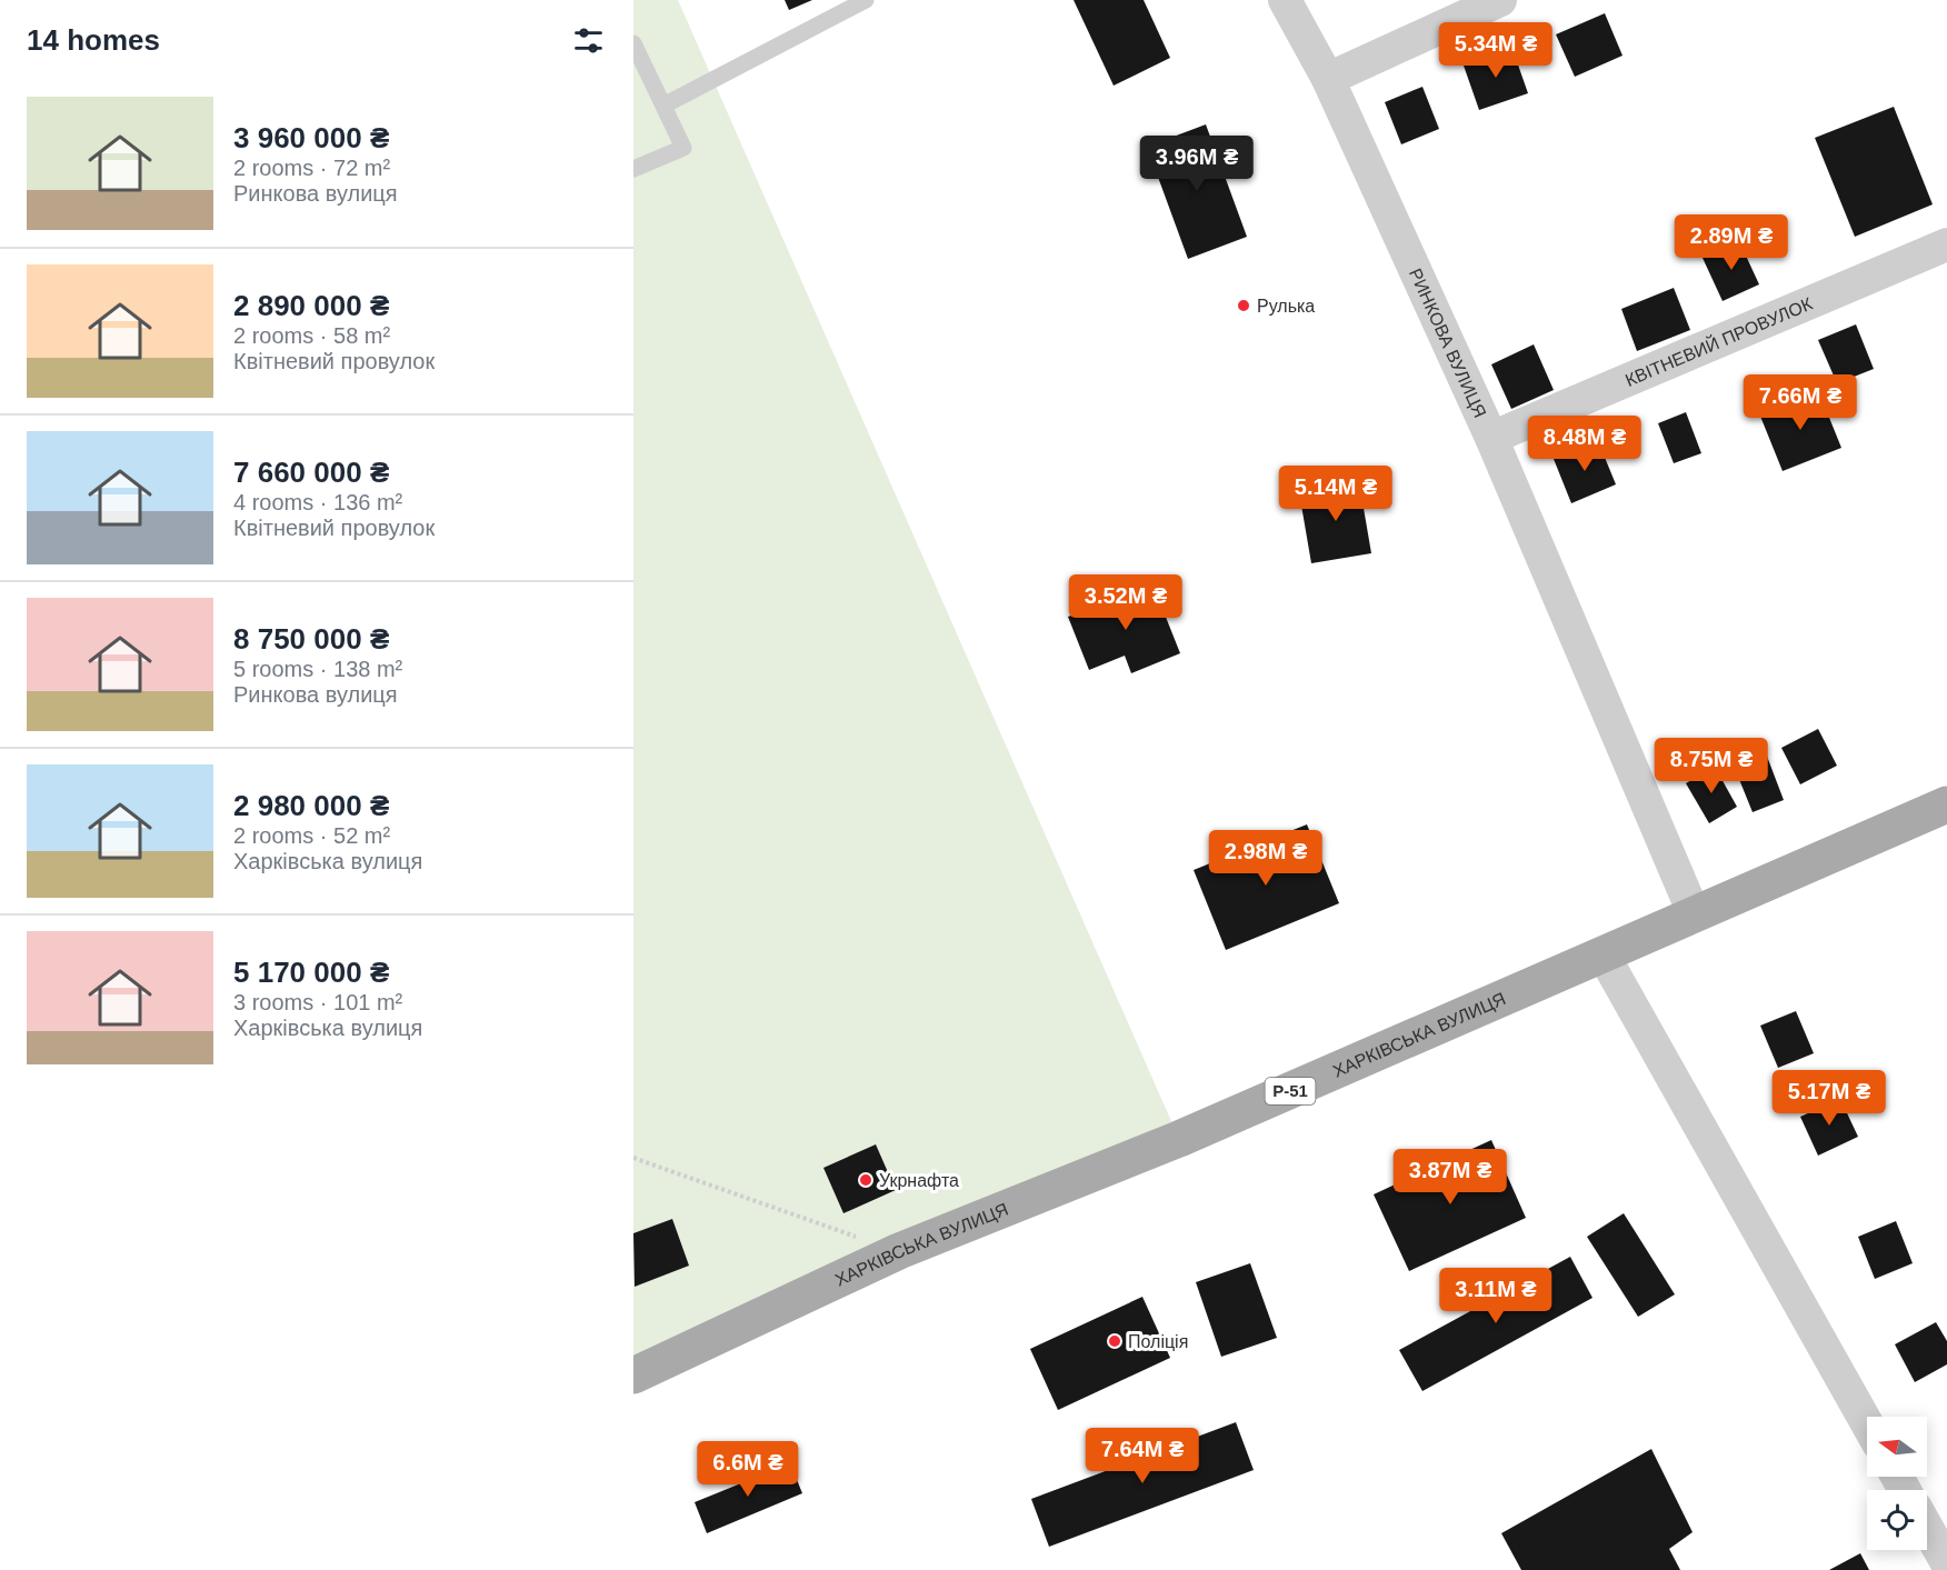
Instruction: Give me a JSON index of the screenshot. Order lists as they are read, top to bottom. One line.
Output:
{"streets":{"main road":["ХАРКІВСЬКА ВУЛИЦЯ","Р-51"],"street":["КВІТНЕВИЙ ПРОВУЛОК","РИНКОВА ВУЛИЦЯ"]},"crossings":[["КВІТНЕВИЙ ПРОВУЛОК","РИНКОВА ВУЛИЦЯ"],["РИНКОВА ВУЛИЦЯ","ХАРКІВСЬКА ВУЛИЦЯ"]],"places":["Рулька","Укрнафта","Поліція"],"north":"left","page":{"heading":"14 homes","price":["5.34M ₴","3.96M ₴","2.89M ₴","7.66M ₴","8.48M ₴","5.14M ₴","3.52M ₴","8.75M ₴","2.98M ₴","5.17M ₴","3.87M ₴","3.11M ₴","7.64M ₴","6.6M ₴"],"list":[{"name":"3 960 000 ₴","note":"2 rooms · 72 m² · Ринкова вулиця"},{"name":"2 890 000 ₴","note":"2 rooms · 58 m² · Квітневий провулок"},{"name":"7 660 000 ₴","note":"4 rooms · 136 m² · Квітневий провулок"},{"name":"8 750 000 ₴","note":"5 rooms · 138 m² · Ринкова вулиця"},{"name":"2 980 000 ₴","note":"2 rooms · 52 m² · Харківська вулиця"},{"name":"5 170 000 ₴","note":"3 rooms · 101 m² · Харківська вулиця"}]}}
